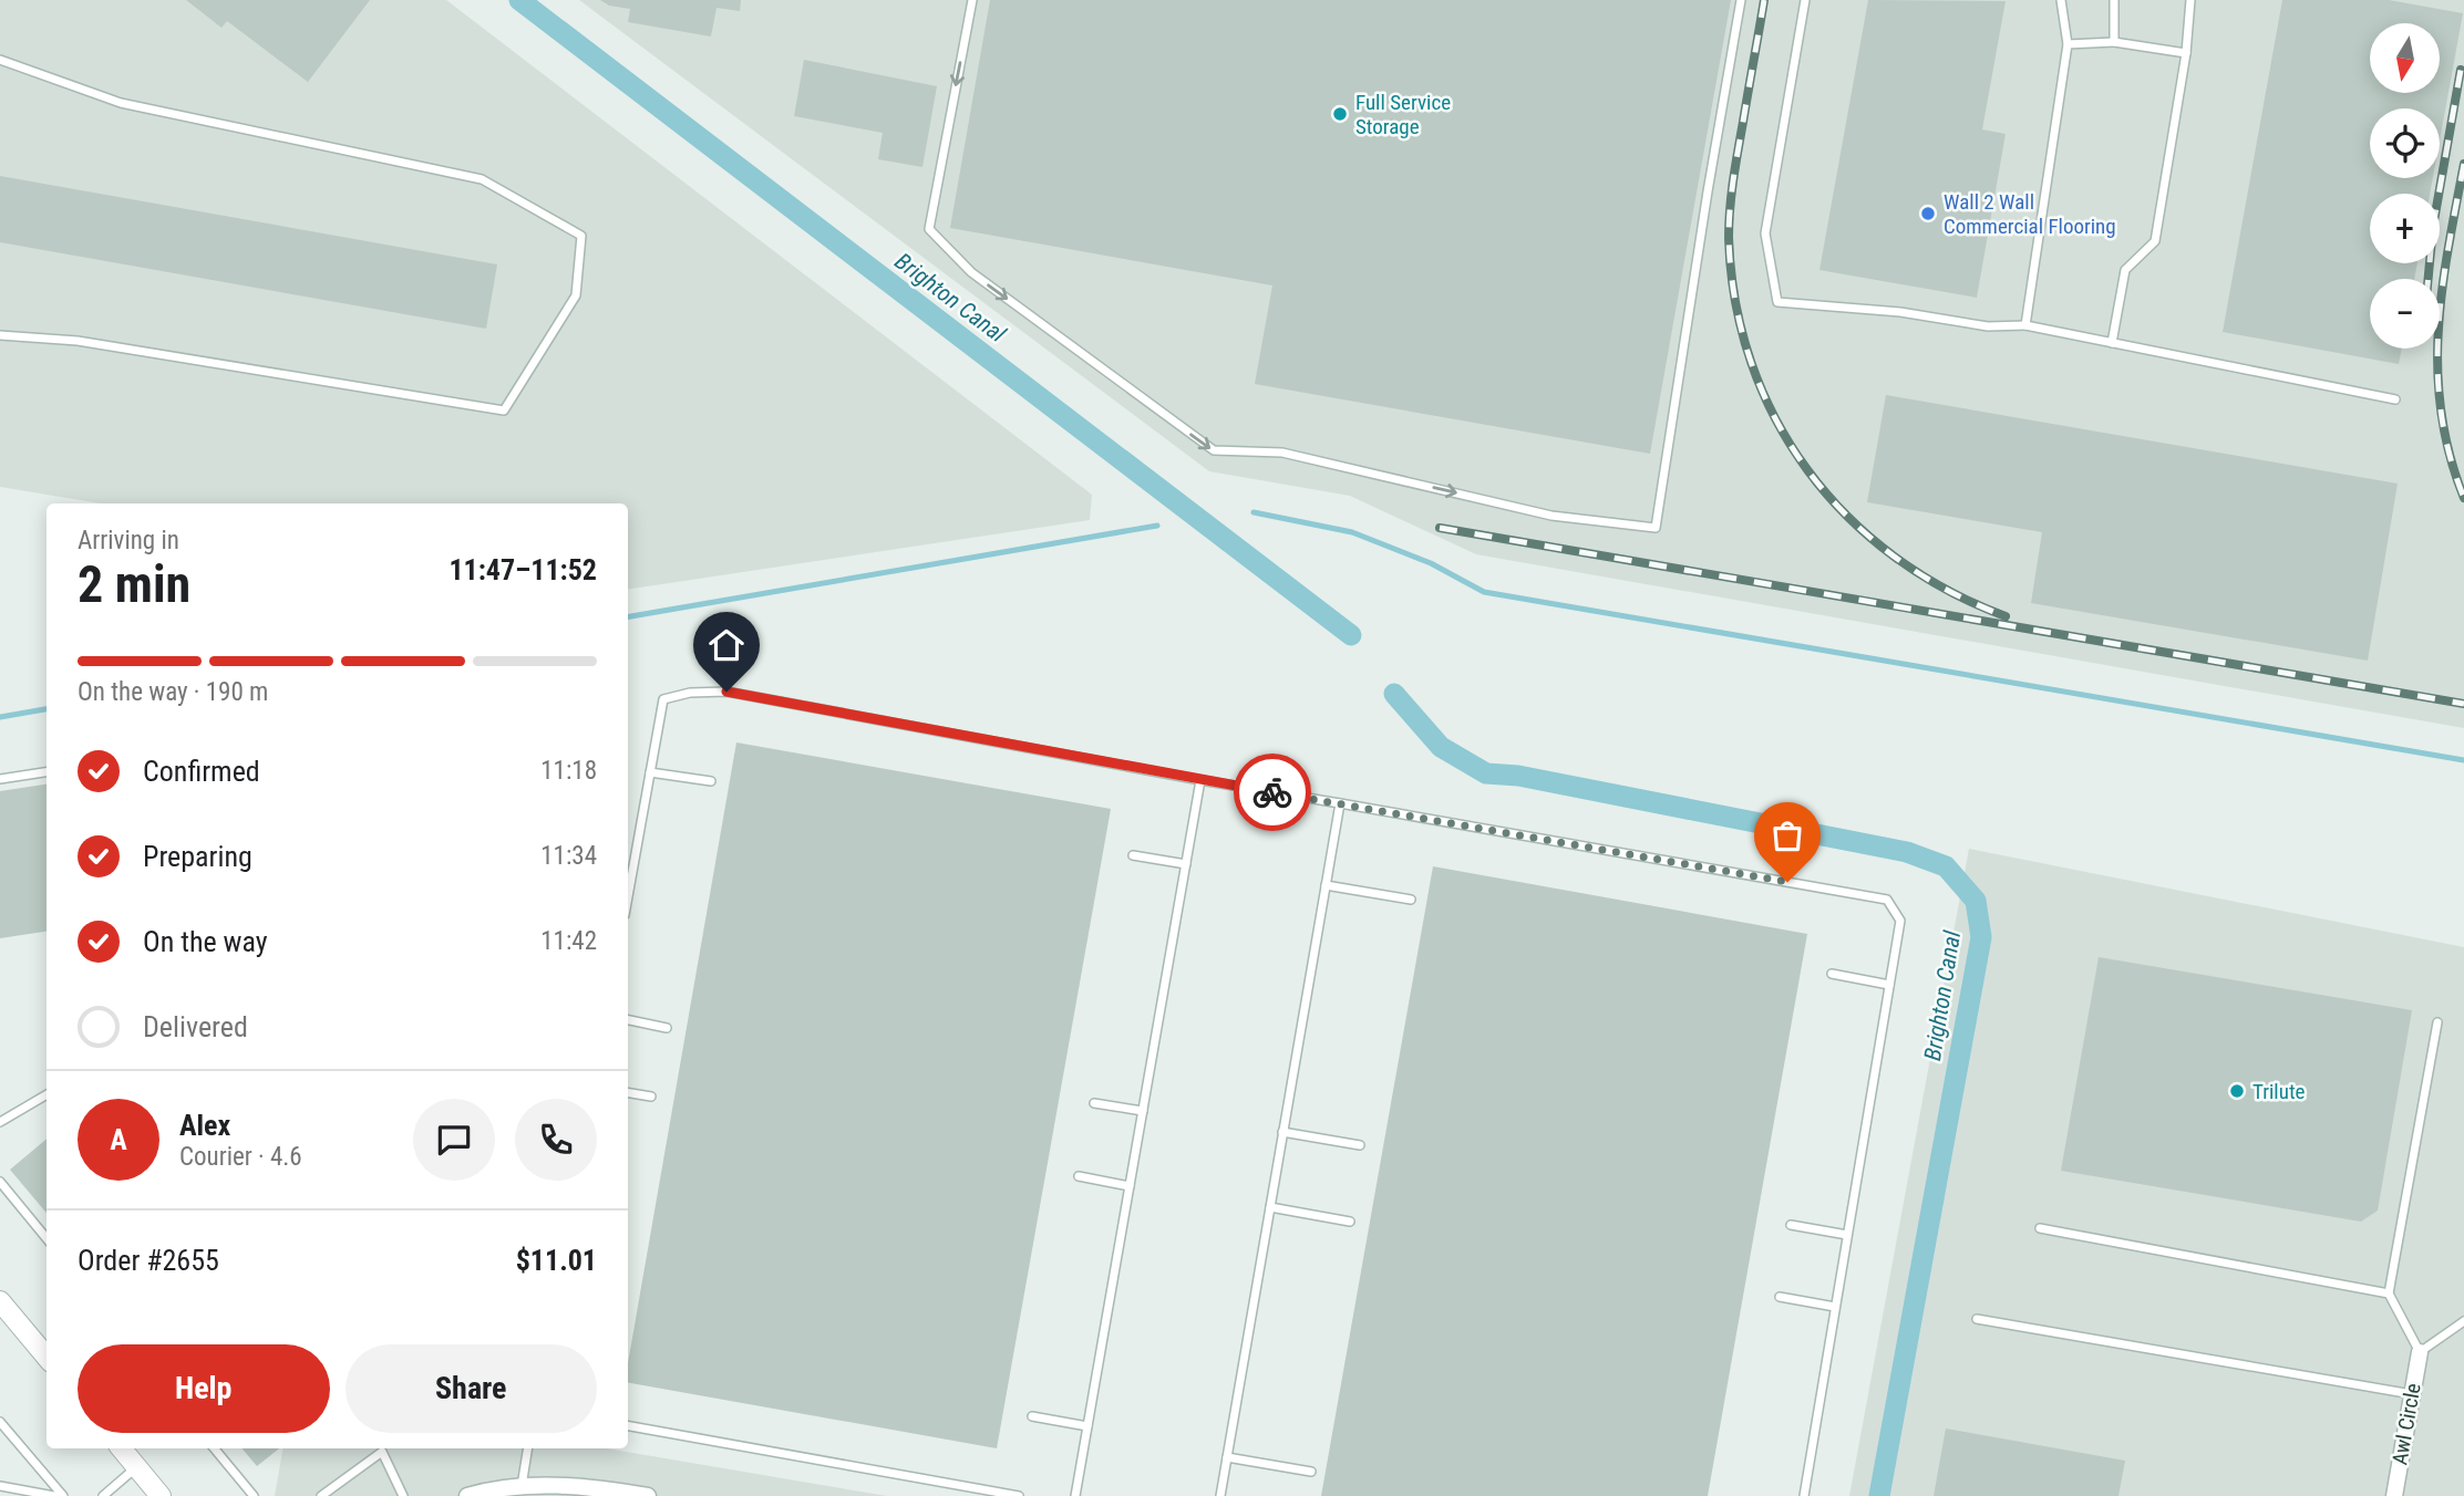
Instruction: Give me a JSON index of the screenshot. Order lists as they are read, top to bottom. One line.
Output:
{"streets":{"street":["Awl Circle"]},"water":["Brighton Canal"],"places":["Full Service Storage","Wall 2 Wall Commercial Flooring","Trilute"],"north":"bottom","page":{"map_buttons":["+","−"],"heading":["2 min","Arriving in","11:47–11:52"],"panel":["Alex","Courier · 4.6","Order #2655","$11.01"],"bar":"On the way · 190 m","list":[["Confirmed","11:18"],["Preparing","11:34"],["On the way","11:42"],"Delivered"],"round":"A","buttons":["Help","Share"]}}
